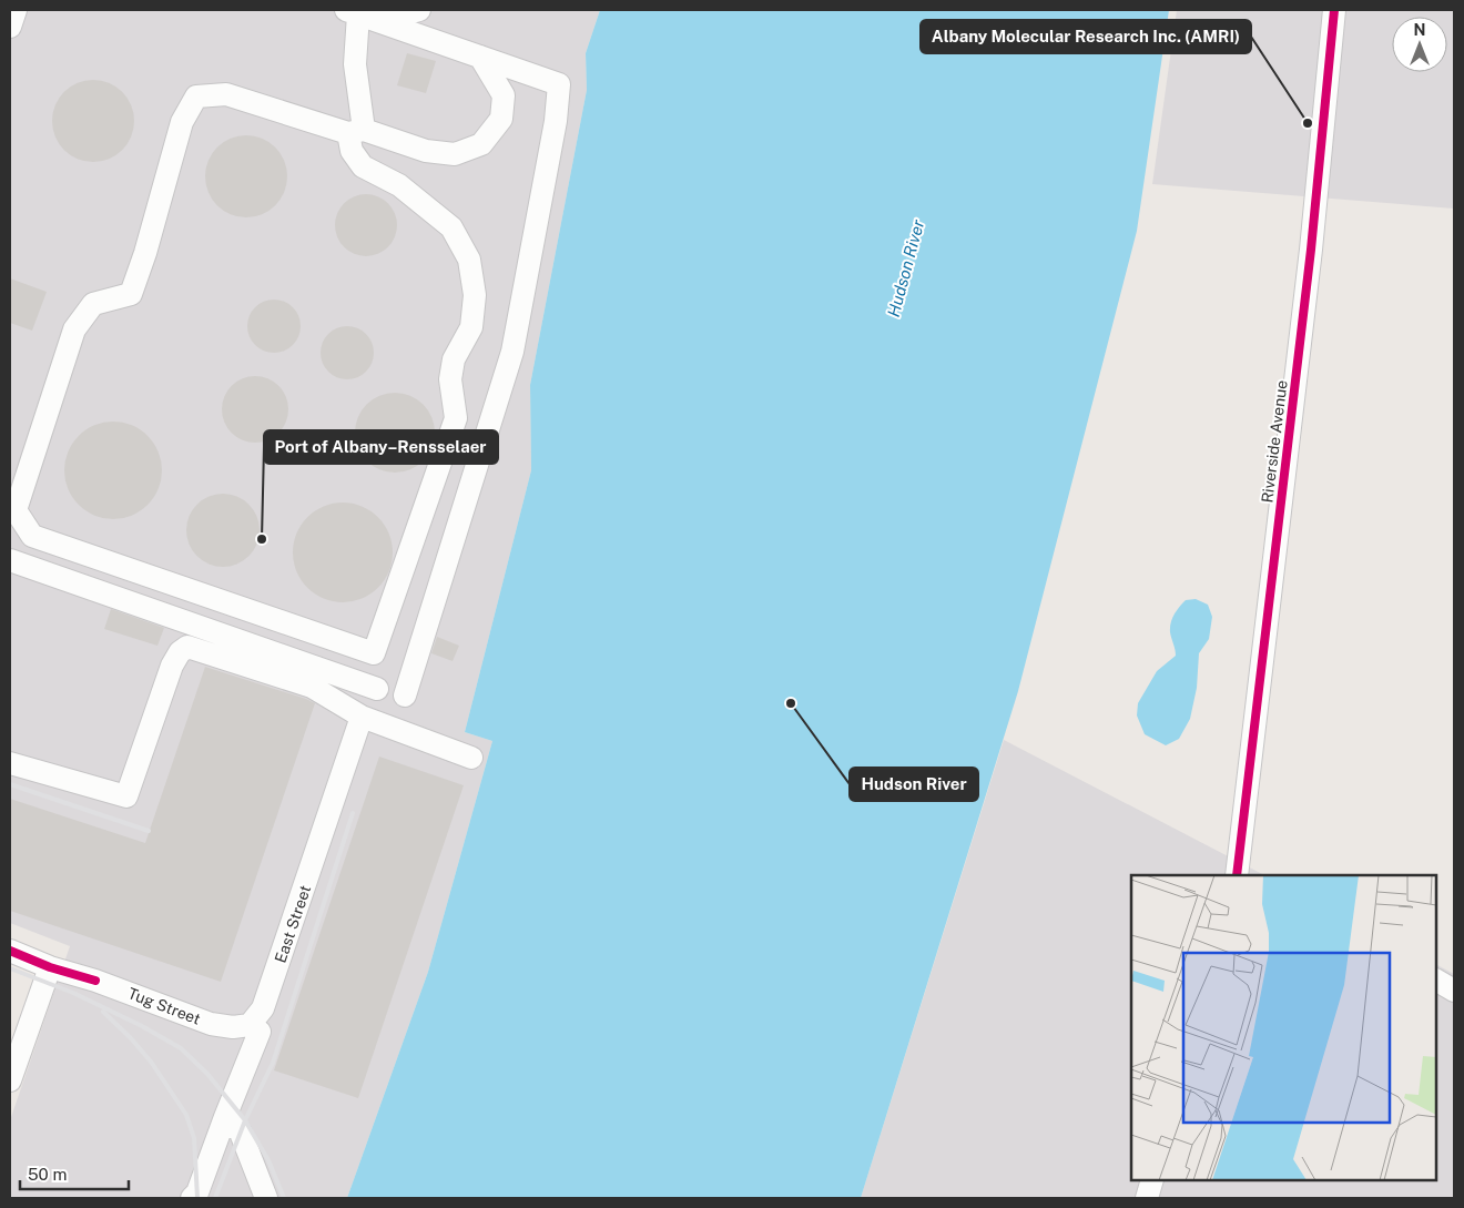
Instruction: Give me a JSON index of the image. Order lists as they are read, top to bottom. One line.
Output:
{"streets":{"street":["Riverside Avenue","East Street","Tug Street"]},"crossings":[["East Street","Tug Street"]],"water":["Hudson River"],"places":["Albany Molecular Research Inc. (AMRI)","Port of Albany–Rensselaer","Hudson River"],"scale_bar":"50 m","north":"top"}
